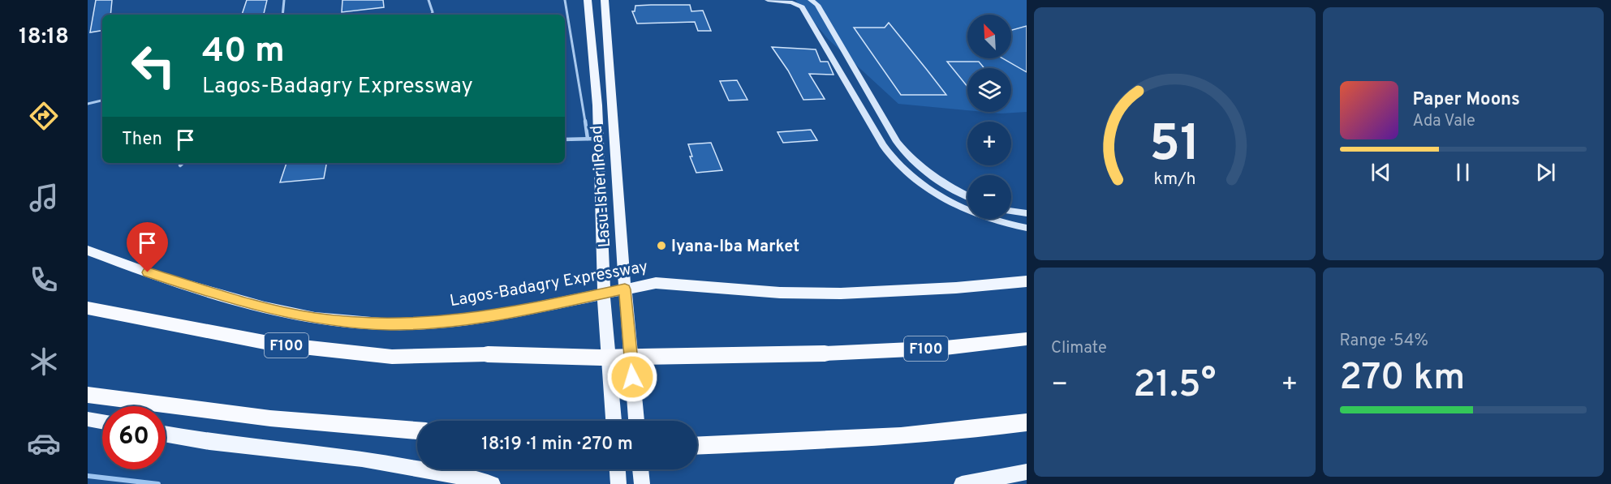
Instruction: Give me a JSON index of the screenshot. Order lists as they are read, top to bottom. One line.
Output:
{"streets":{"highway":["F100"],"main road":["Lasu-Isheri Road","Lagos-Badagry Expressway"]},"crossings":[["Lasu-Isheri Road","Lagos-Badagry Expressway"]],"places":["Iyana-Iba Market"],"north":"top left","page":{"tabs":"18:18","map_buttons":["+","−"],"turn":["40 m","Lagos-Badagry Expressway"],"song":["Paper Moons","Ada Vale"],"then":"Then","tile":["Climate",["Range · 54%","270 km"]],"heat":["−","21.5°","+"],"limit":"60","trip":"18:19 · 1 min · 270 m","gauge":["51","km/h"]}}
